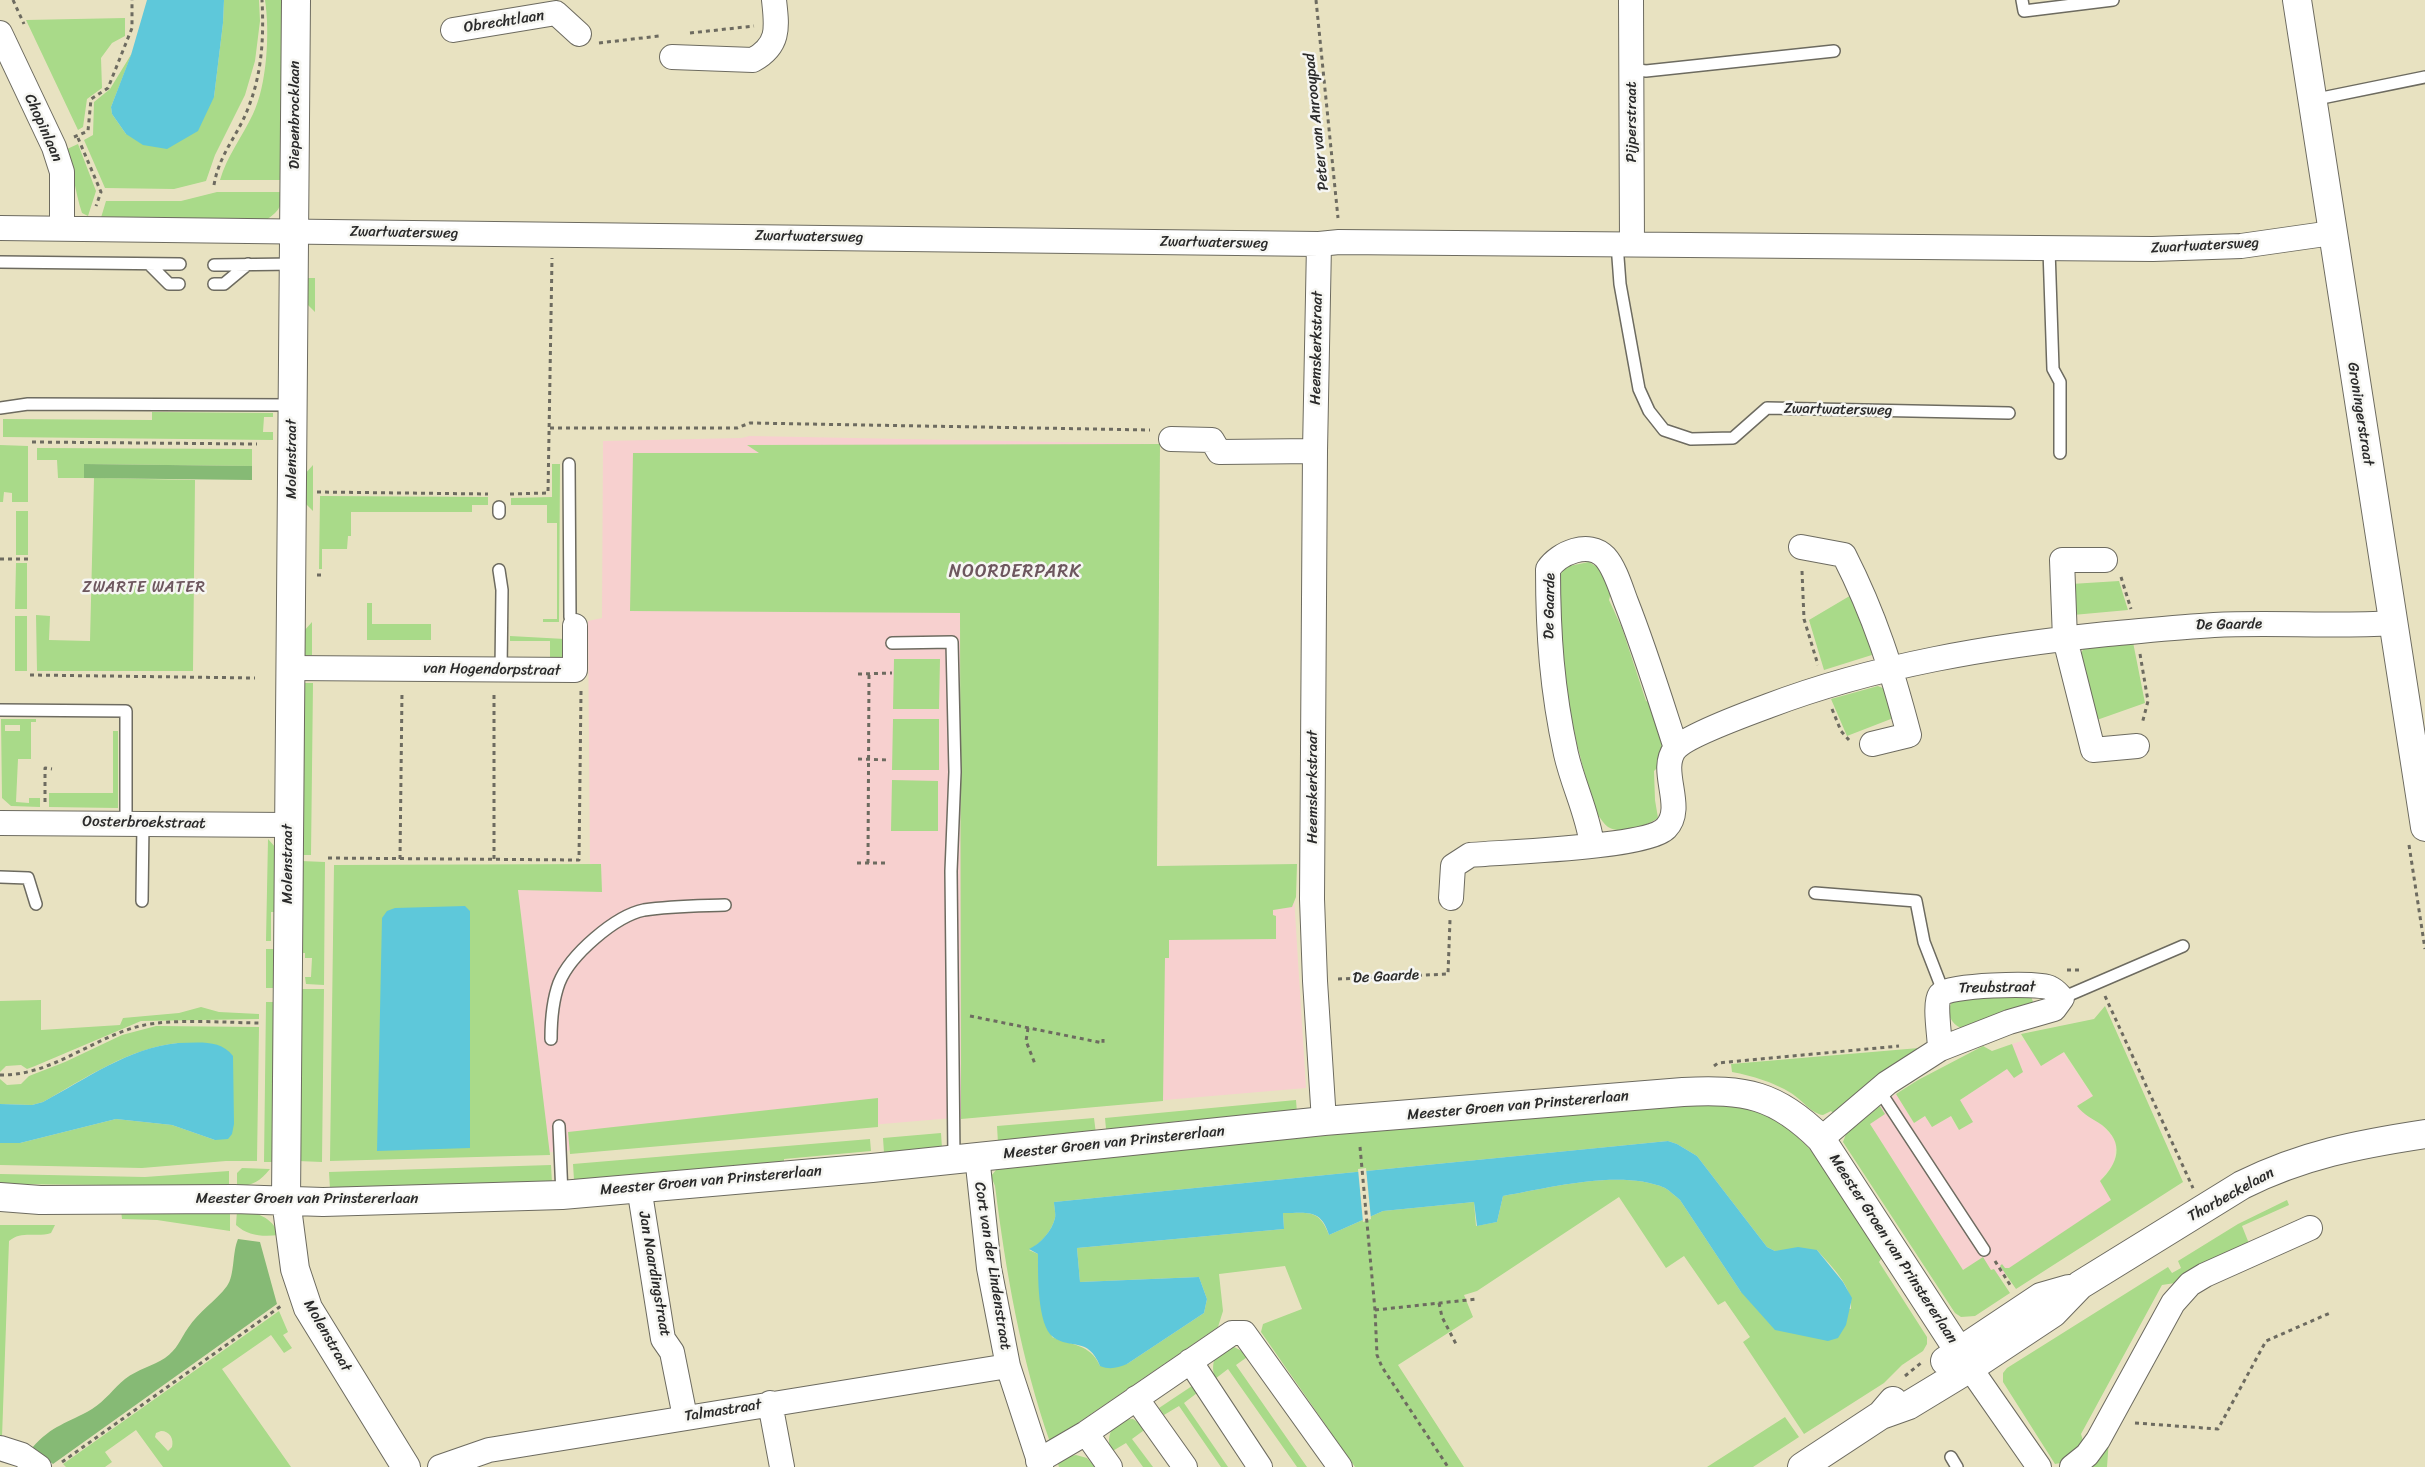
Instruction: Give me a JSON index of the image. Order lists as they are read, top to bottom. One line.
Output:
{"streets":{"street":["Obrechtlaan","Diepenbrocklaan","Pijperstraat","Chopinlaan","Zwartwatersweg","Heemskerkstraat","Groningerstraat","Molenstraat","De Gaarde","van Hogendorpstraat","Oosterbroekstraat","Treubstraat","Meester Groen van Prinstererlaan","Thorbeckelaan","Cort van der Lindenstraat","Jan Naardingstraat","Talmastraat"],"path":["Peter van Anrooypad"]},"crossings":[["Diepenbrocklaan","Zwartwatersweg"],["Diepenbrocklaan","Molenstraat"],["Peter van Anrooypad","Zwartwatersweg"],["Peter van Anrooypad","Heemskerkstraat"],["Pijperstraat","Zwartwatersweg"],["Chopinlaan","Zwartwatersweg"],["Zwartwatersweg","Heemskerkstraat"],["Zwartwatersweg","Groningerstraat"],["Zwartwatersweg","Molenstraat"],["Heemskerkstraat","De Gaarde"],["Heemskerkstraat","Meester Groen van Prinstererlaan"],["Groningerstraat","De Gaarde"],["Molenstraat","van Hogendorpstraat"],["Molenstraat","Oosterbroekstraat"],["Molenstraat","Meester Groen van Prinstererlaan"],["Treubstraat","Meester Groen van Prinstererlaan"],["Meester Groen van Prinstererlaan","Thorbeckelaan"],["Meester Groen van Prinstererlaan","Cort van der Lindenstraat"],["Meester Groen van Prinstererlaan","Jan Naardingstraat"],["Cort van der Lindenstraat","Talmastraat"],["Jan Naardingstraat","Talmastraat"]],"districts":["NOORDERPARK","ZWARTE WATER"]}
